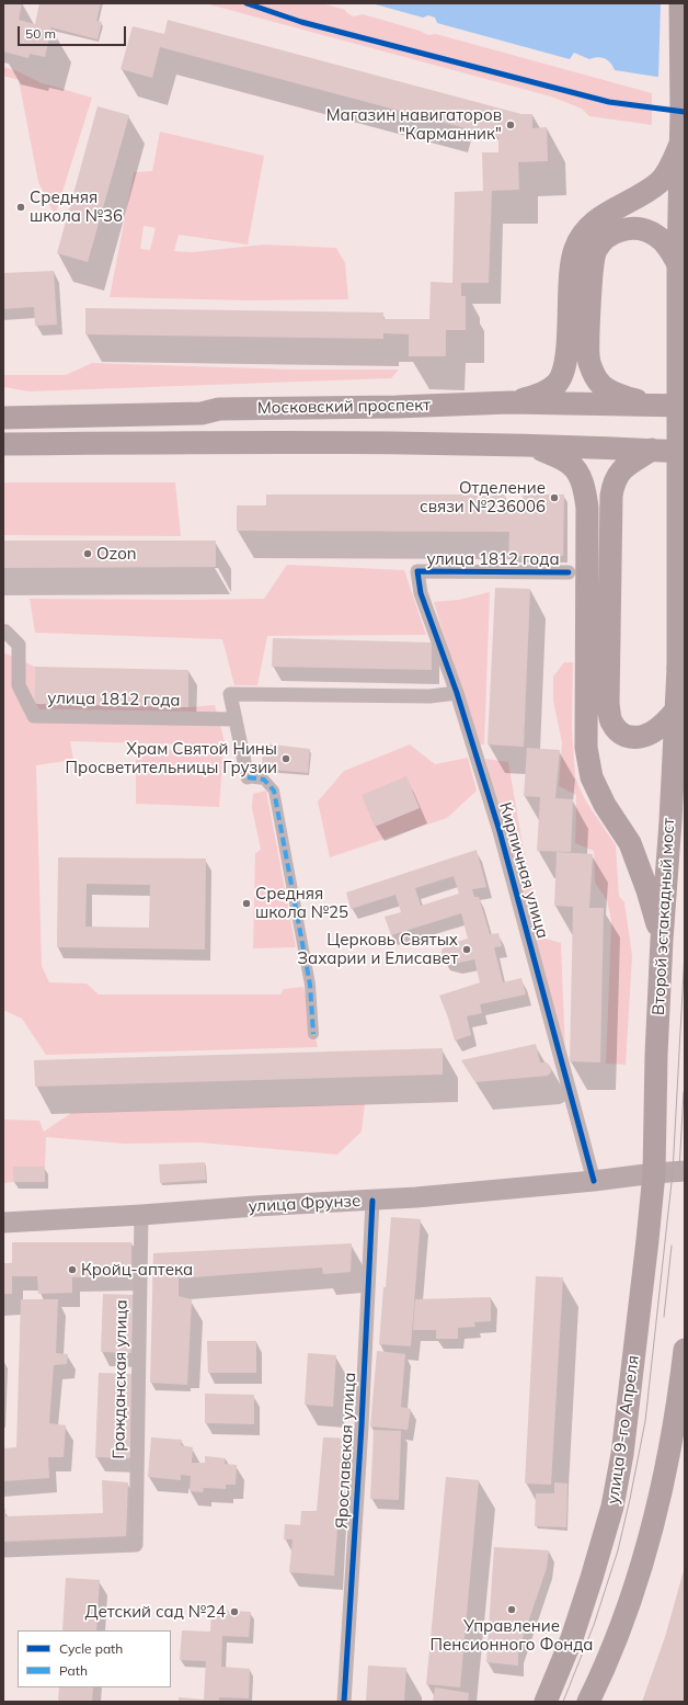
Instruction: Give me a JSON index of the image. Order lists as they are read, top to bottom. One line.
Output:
{"streets":{"main road":["Московский проспект","Второй эстакадный мост","улица Фрунзе","улица 9-го Апреля"],"street":["улица 1812 года","Кирпичная улица","Гражданская улица","Ярославская улица"]},"crossings":[["улица 1812 года","Кирпичная улица"],["Кирпичная улица","улица Фрунзе"],["Второй эстакадный мост","улица Фрунзе"],["Второй эстакадный мост","улица 9-го Апреля"],["улица Фрунзе","Гражданская улица"],["улица Фрунзе","улица 9-го Апреля"],["улица Фрунзе","Ярославская улица"]],"places":["Магазин навигаторов \"Карманник\"","Средняя школа №36","Отделение связи №236006","Ozon","Храм Святой Нины Просветительницы Грузии","Средняя школа №25","Церковь Святых Захарии и Елисавет","Кройц-аптека","Управление Пенсионного Фонда","Детский сад №24"],"legend":["Cycle path","Path"],"scale_bar":"50 m"}
